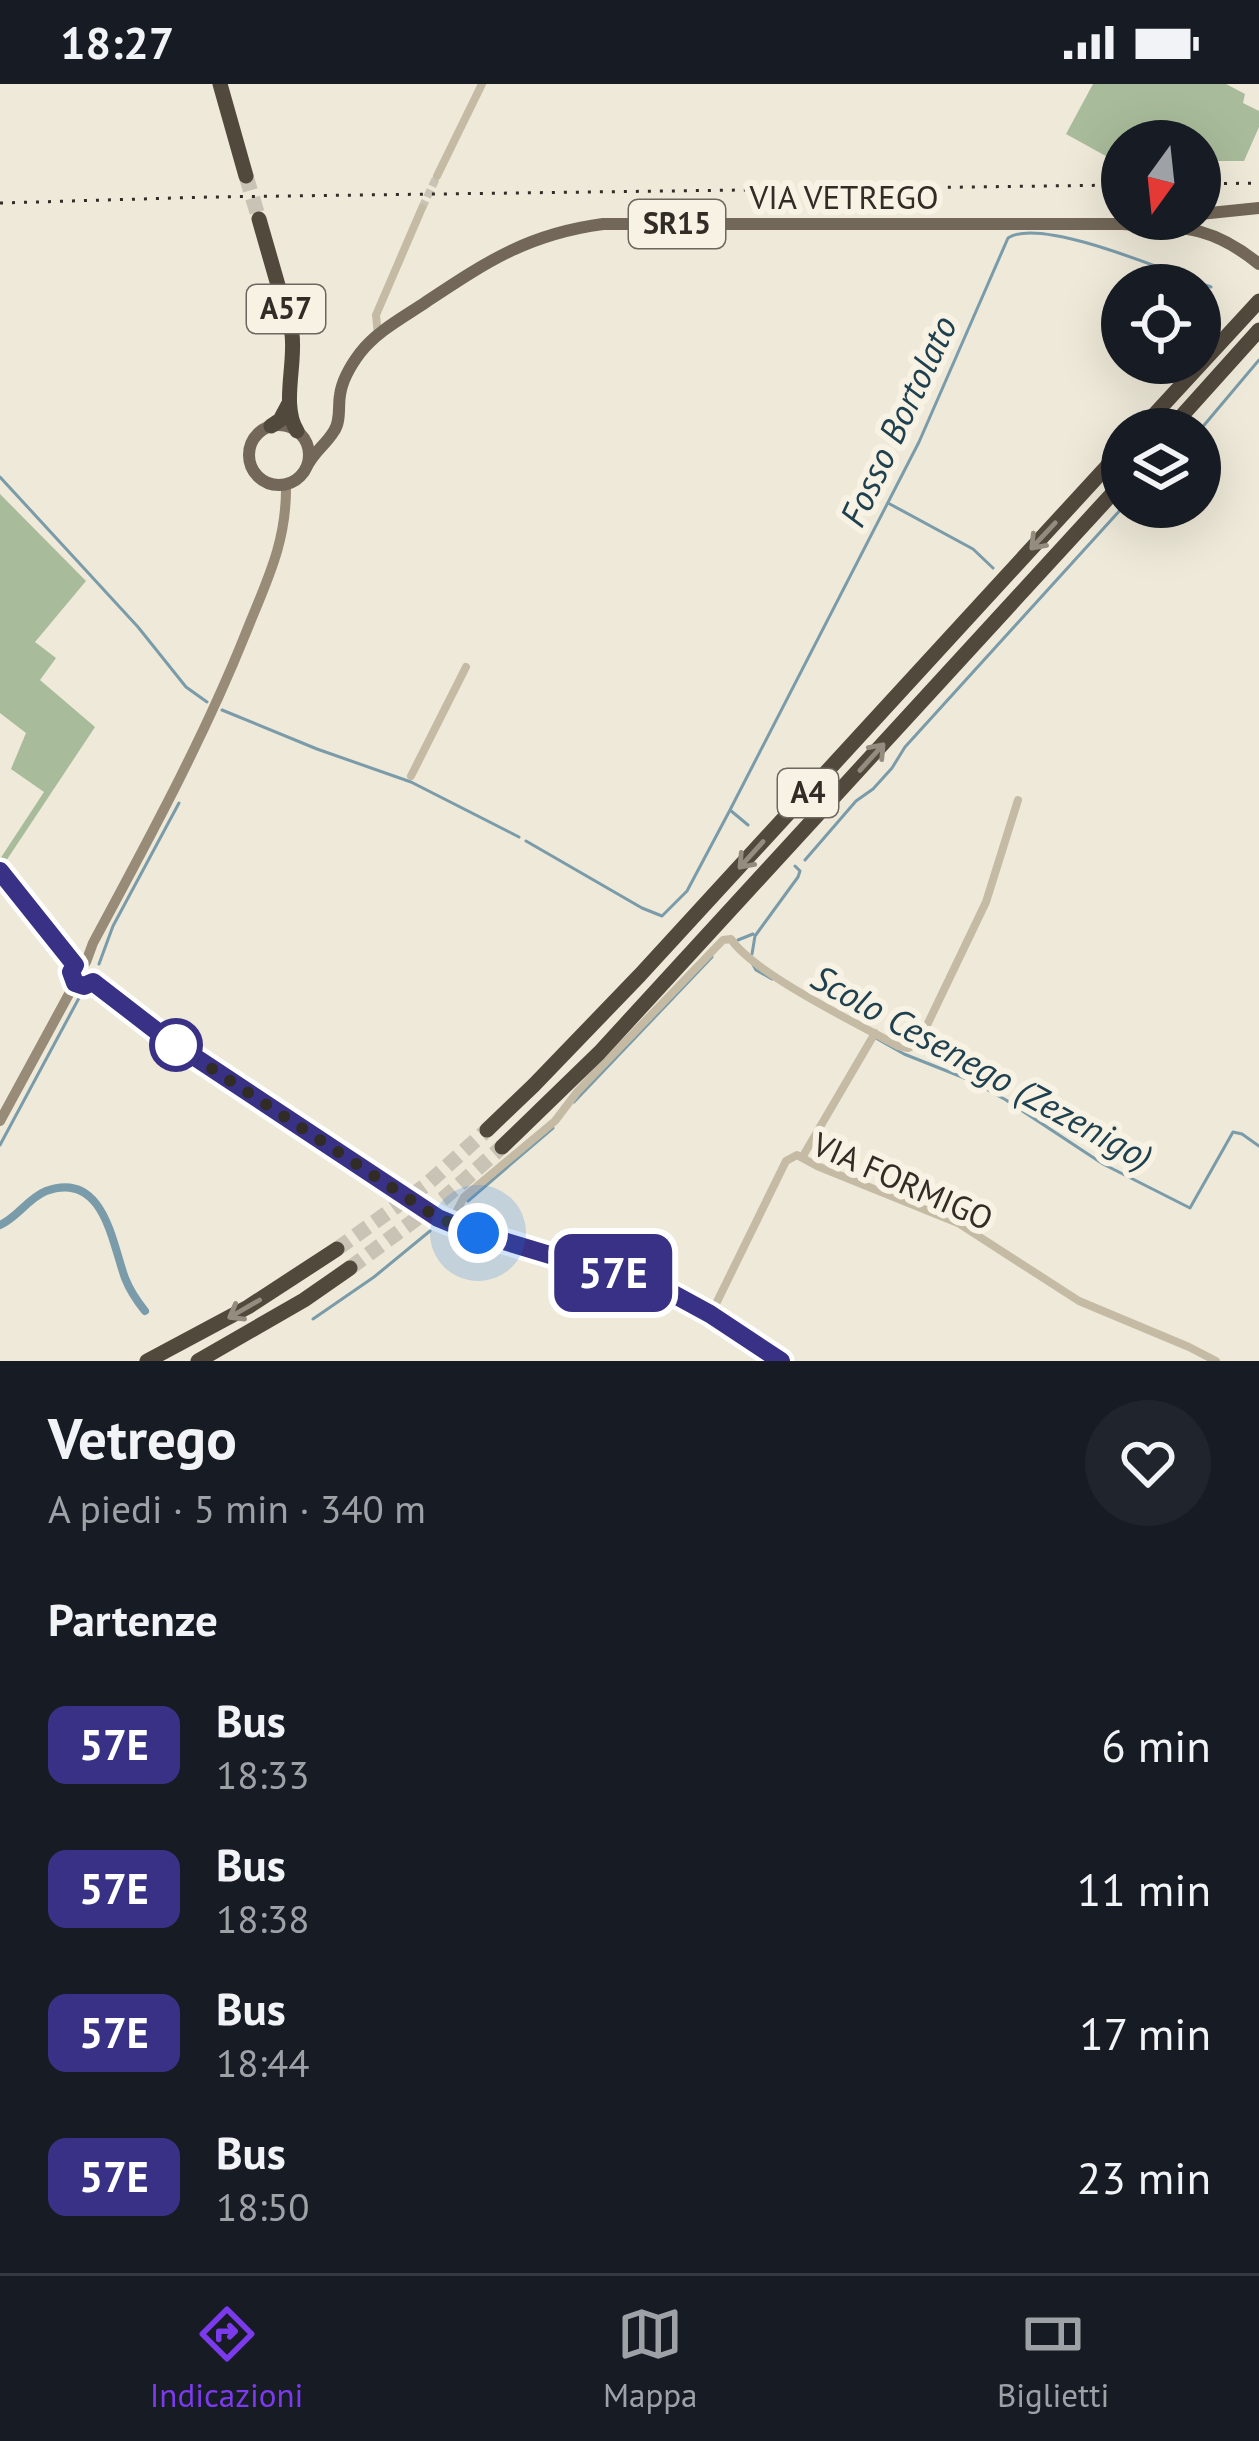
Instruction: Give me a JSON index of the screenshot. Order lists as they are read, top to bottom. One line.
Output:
{"streets":{"highway":["A57","A4"],"main road":["VIA VETREGO","SR15"],"street":["VIA FORMIGO"]},"crossings":[["VIA VETREGO","A57"]],"water":["Fosso Bortolato","Scolo Cesenego (Zezenigo)"],"lines":["bus line 57E"],"north":"bottom","page":{"status":"18:27","on_map":"57E","heading":[["Vetrego","A piedi · 5 min · 340 m"],"Partenze"],"list":[{"mark":"57E","name":"Bus","note":"18:33","value":"6 min"},{"mark":"57E","name":"Bus","note":"18:38","value":"11 min"},{"mark":"57E","name":"Bus","note":"18:44","value":"17 min"},{"mark":"57E","name":"Bus","note":"18:50","value":"23 min"}],"tabs":["Indicazioni","Mappa","Biglietti"]}}
